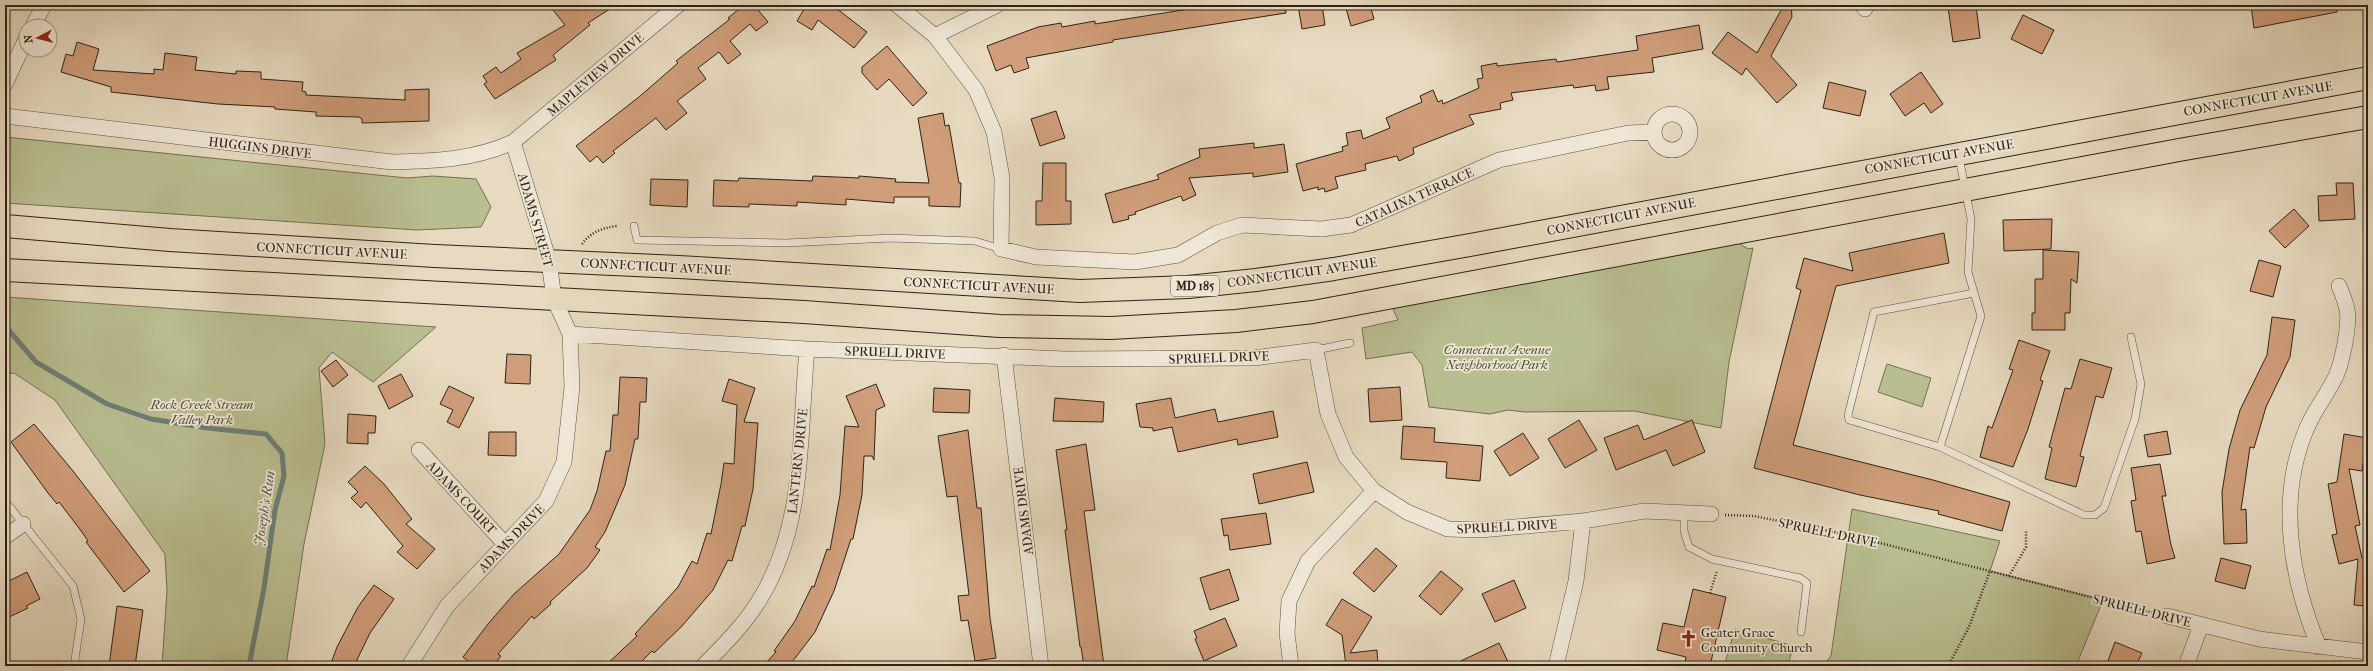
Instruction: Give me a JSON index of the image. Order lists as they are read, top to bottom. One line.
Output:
{"streets":{"main road":["CONNECTICUT AVENUE","MD 185"],"street":["MAPLEVIEW DRIVE","HUGGINS DRIVE","CATALINA TERRACE","ADAMS STREET","SPRUELL DRIVE","LANTERN DRIVE","ADAMS COURT","ADAMS DRIVE"]},"crossings":[["MAPLEVIEW DRIVE","HUGGINS DRIVE"],["MAPLEVIEW DRIVE","ADAMS STREET"],["CONNECTICUT AVENUE","ADAMS STREET"],["HUGGINS DRIVE","ADAMS STREET"],["ADAMS STREET","ADAMS DRIVE"],["SPRUELL DRIVE","LANTERN DRIVE"],["SPRUELL DRIVE","ADAMS DRIVE"],["ADAMS COURT","ADAMS DRIVE"]],"water":["Joseph's Run"],"parks":["Connecticut Avenue Neighborhood Park","Rock Creek Stream Valley Park"],"places":{"church":["Geater Grace Community Church"]},"north":"left"}
